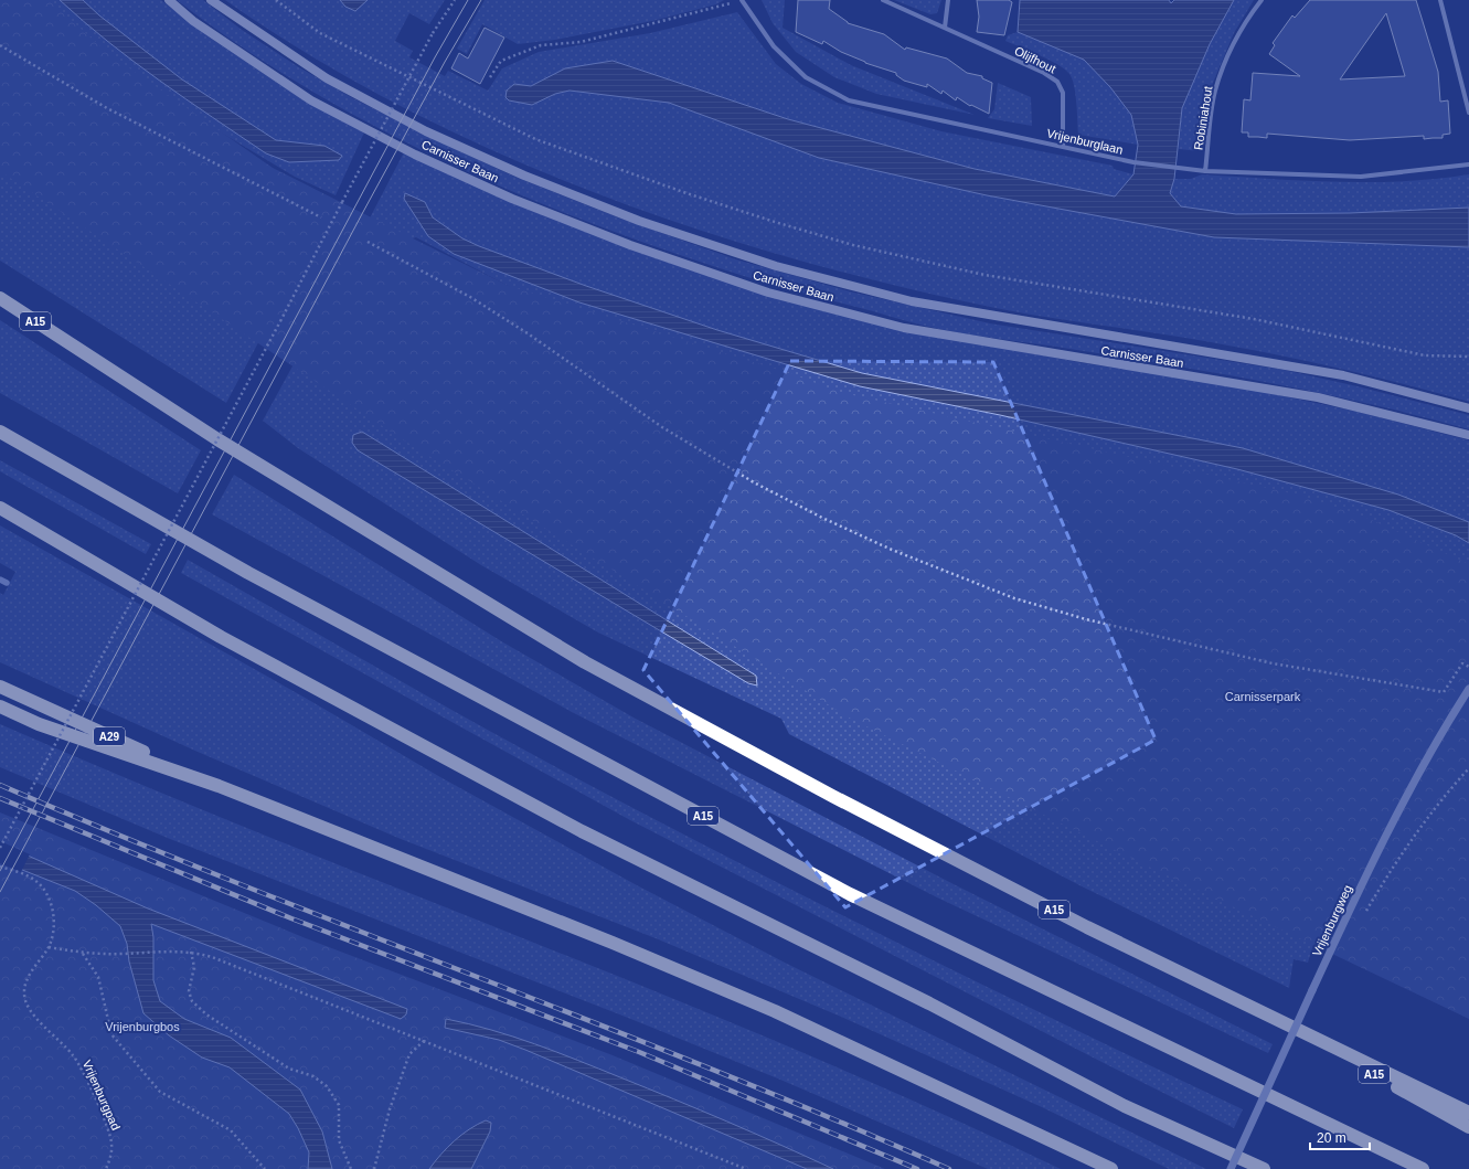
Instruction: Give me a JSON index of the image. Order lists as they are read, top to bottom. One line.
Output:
{"streets":{"highway":["A15","A29"],"main road":["Carnisser Baan"],"street":["Olijfhout","Robiniahout","Vrijenburglaan","Vrijenburgweg"],"path":["Vrijenburgpad"]},"crossings":[["Olijfhout","Vrijenburglaan"],["Robiniahout","Vrijenburglaan"]],"parks":["Carnisserpark","Vrijenburgbos"],"scale_bar":"20 m"}
